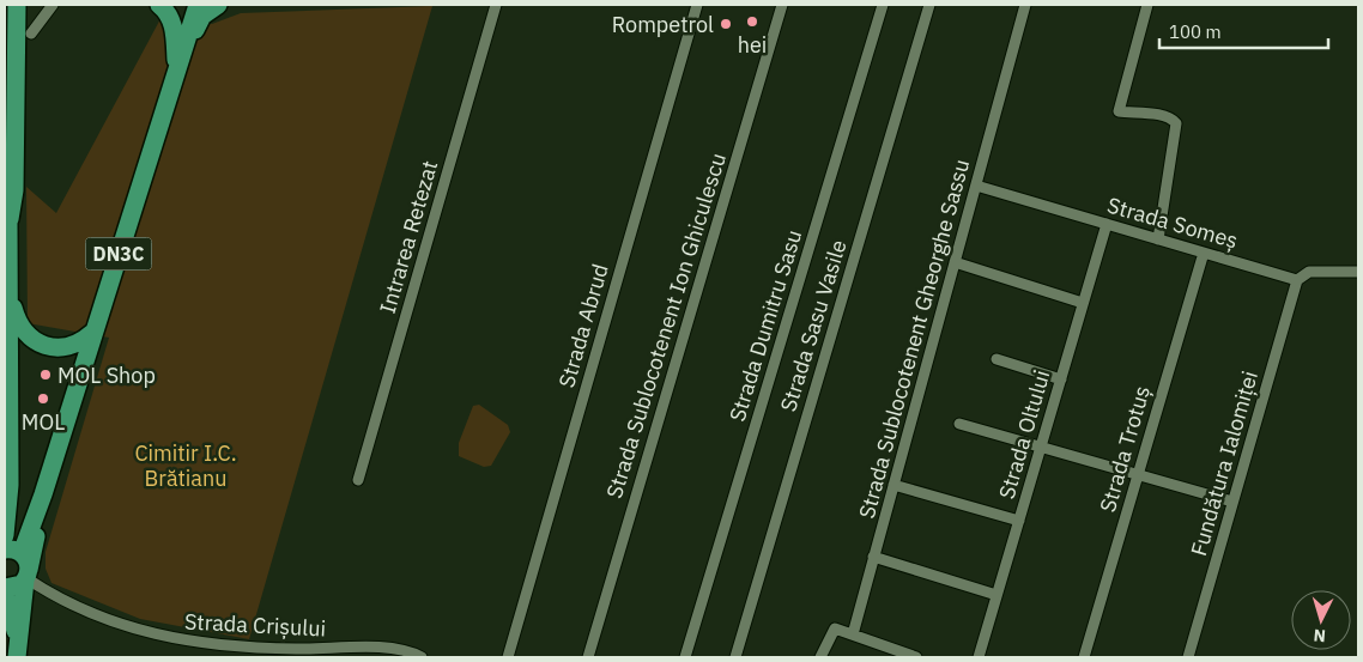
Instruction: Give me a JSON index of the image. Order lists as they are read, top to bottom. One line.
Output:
{"streets":{"main road":["DN3C"],"street":["Strada Someș","Intrarea Retezat","Strada Abrud","Strada Sublocotenent Ion Ghiculescu","Strada Dumitru Sasu","Strada Sasu Vasile","Strada Sublocotenent Gheorghe Sassu","Strada Oltului","Strada Trotuș","Fundătura Ialomiței","Strada Crișului"]},"crossings":[["Strada Someș","Strada Sublocotenent Gheorghe Sassu"],["Strada Someș","Strada Oltului"],["Strada Someș","Strada Trotuș"],["Strada Someș","Fundătura Ialomiței"],["DN3C","Strada Crișului"]],"parks":["Cimitir I.C. Brătianu"],"places":["hei","Rompetrol","MOL Shop","MOL"],"scale_bar":"100 m","north":"bottom"}
